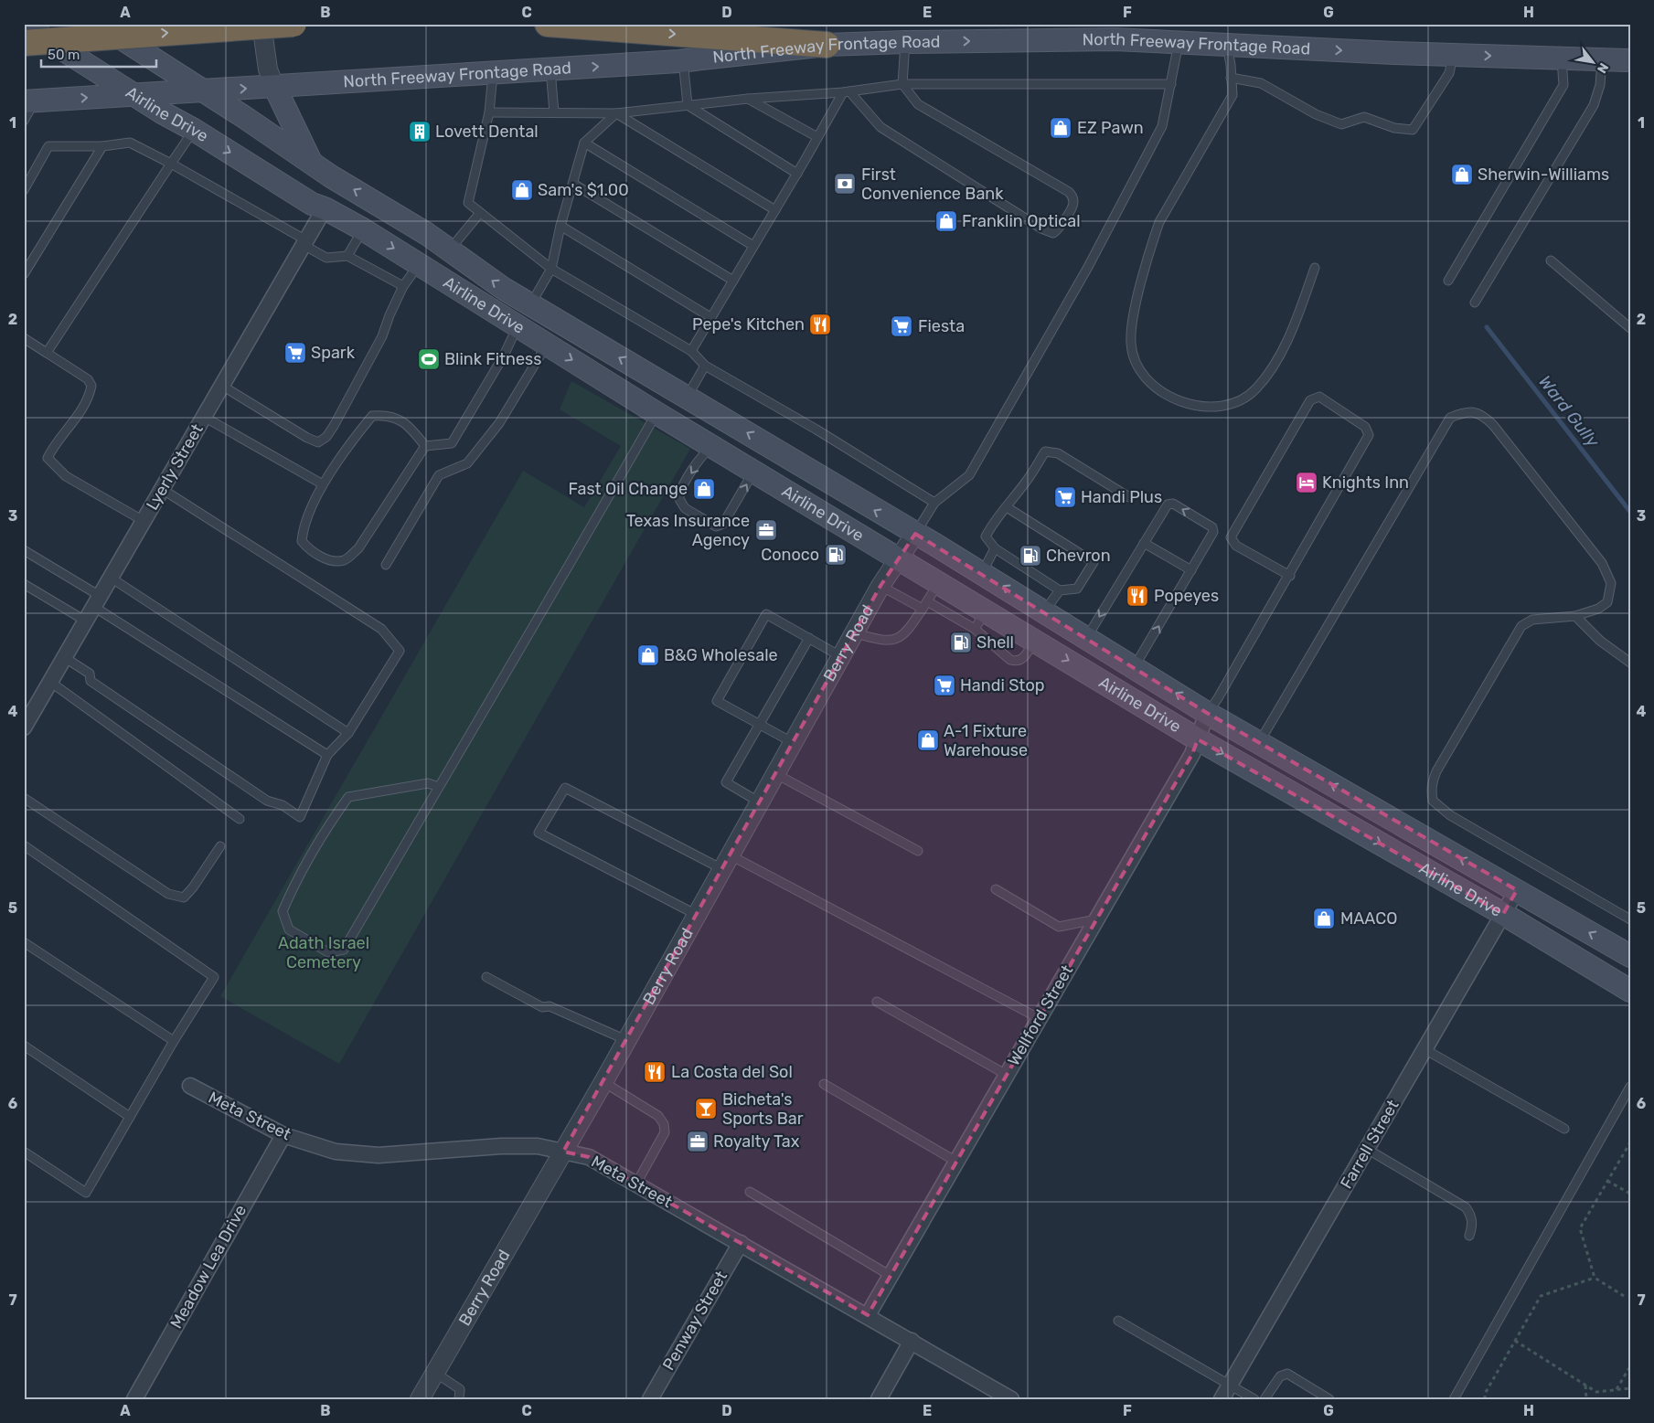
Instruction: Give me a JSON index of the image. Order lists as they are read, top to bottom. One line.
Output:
{"streets":{"main road":["North Freeway Frontage Road","Airline Drive"],"street":["Lyerly Street","Berry Road","Wellford Street","Meta Street","Farrell Street","Meadow Lea Drive","Penway Street"]},"crossings":[["North Freeway Frontage Road","Airline Drive"],["Airline Drive","Lyerly Street"],["Airline Drive","Berry Road"],["Airline Drive","Wellford Street"],["Airline Drive","Farrell Street"],["Berry Road","Meta Street"],["Wellford Street","Meta Street"],["Meta Street","Meadow Lea Drive"],["Meta Street","Penway Street"]],"one_way":["North Freeway Frontage Road"],"water":["Ward Gully"],"parks":["Adath Israel Cemetery"],"places":{"shop":["EZ Pawn","Sherwin-Williams","Sam's $1.00","Franklin Optical","Fast Oil Change","B&G Wholesale","A-1 Fixture Warehouse","MAACO"],"building":["Lovett Dental"],"bank":["First Convenience Bank"],"restaurant":["Pepe's Kitchen","Popeyes","La Costa del Sol"],"supermarket":["Fiesta","Spark","Handi Plus","Handi Stop"],"sports":["Blink Fitness"],"hotel":["Knights Inn"],"office":["Texas Insurance Agency","Royalty Tax"],"fuel station":["Conoco","Chevron","Shell"],"bar":["Bicheta's Sports Bar"]},"scale_bar":"50 m","north":"bottom right","grid":{"columns":["A","B","C","D","E","F","G","H"],"rows":["1","2","3","4","5","6","7"]}}
